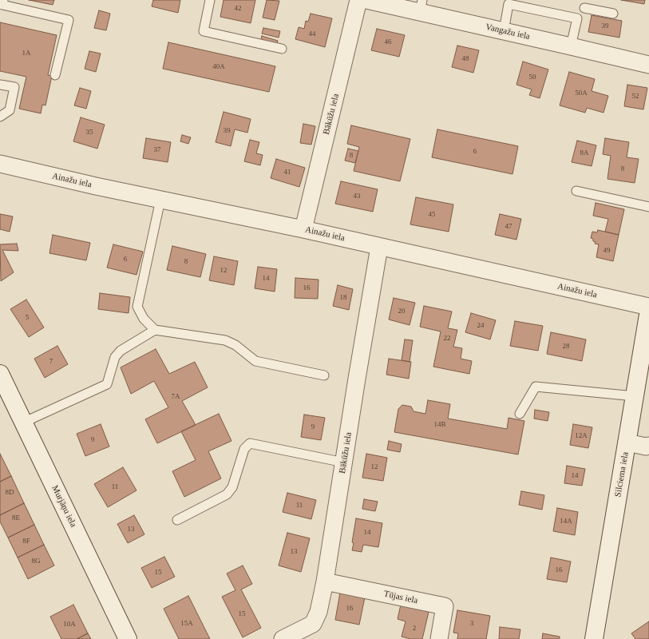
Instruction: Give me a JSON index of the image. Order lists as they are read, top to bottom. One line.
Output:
{"streets":{"street":["Vangažu iela","Bākūžu iela","Ainažu iela","Silciema iela","Murjāņu iela","Tūjas iela"]},"crossings":[["Bākūžu iela","Ainažu iela"],["Bākūžu iela","Tūjas iela"]],"house_numbers":["42","39","44","46","1A","48","40A","50","50A","52","39","35","37","6","8A","8","8","41","43","45","47","49","6","8","12","14","16","18","20","5","24","22","28","7","7A","14B","9","12A","9","12","14","11","8D","11","8E","14A","13","14","8F","13","8G","16","15","16","15","15A","3","10A","2"]}
